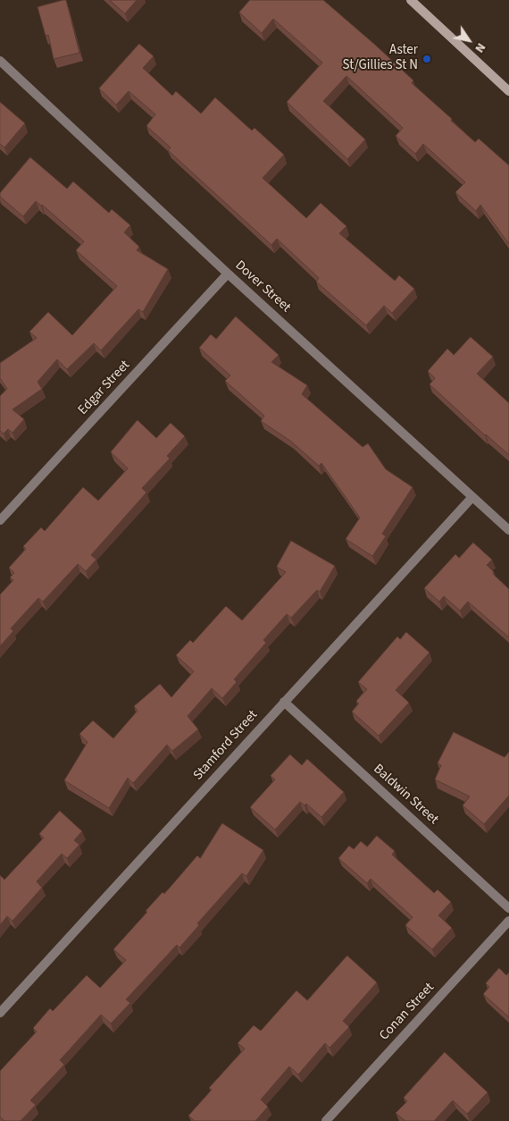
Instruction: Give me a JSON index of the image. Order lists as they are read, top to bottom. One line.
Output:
{"streets":{"street":["Dover Street","Edgar Street","Stamford Street","Baldwin Street","Conan Street"]},"crossings":[["Dover Street","Edgar Street"],["Dover Street","Stamford Street"],["Stamford Street","Baldwin Street"]],"places":["Aster St/Gillies St N"],"north":"bottom right"}
